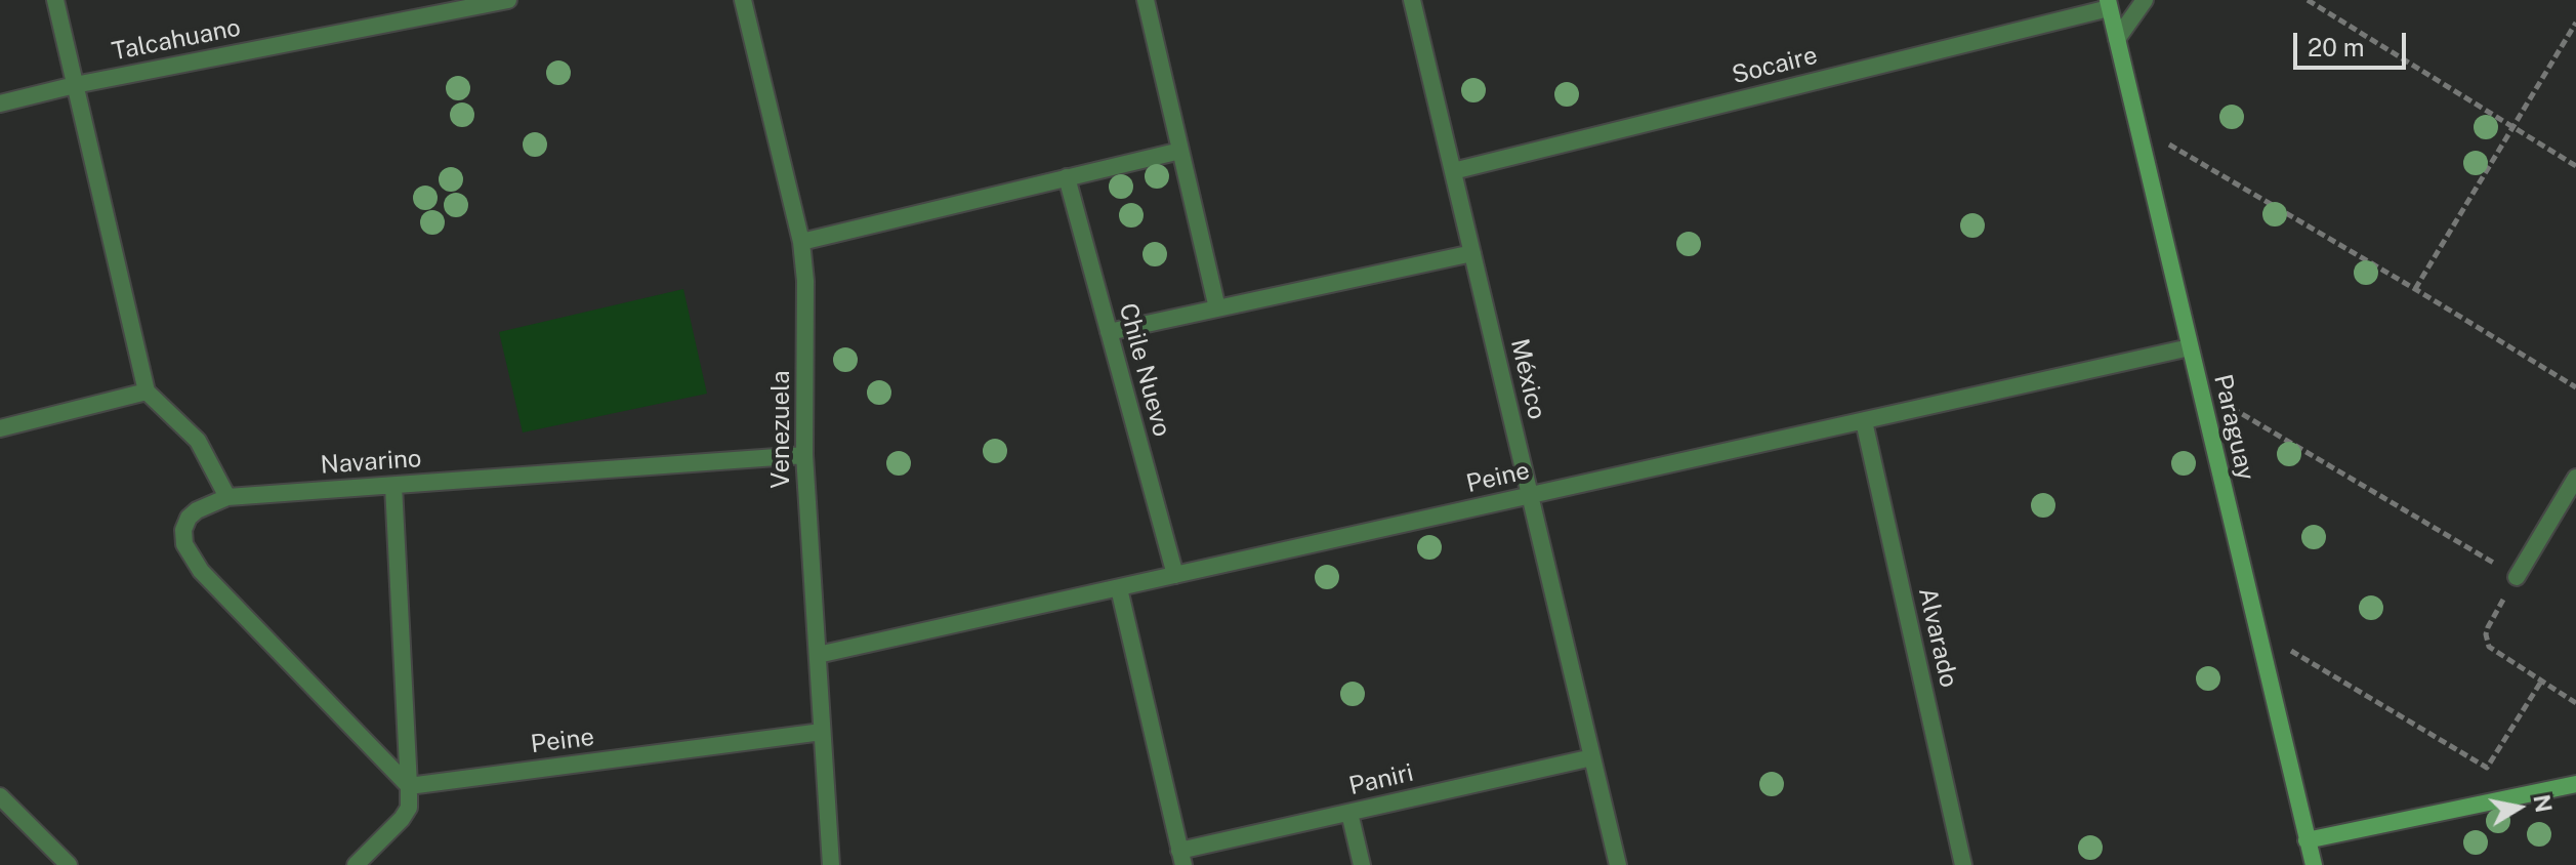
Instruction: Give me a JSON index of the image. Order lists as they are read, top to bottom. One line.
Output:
{"streets":{"street":["Talcahuano","Socaire","Chile Nuevo","México","Paraguay","Venezuela","Navarino","Peine","Alvarado","Paniri"]},"crossings":[["Socaire","México"],["Socaire","Paraguay"],["Chile Nuevo","Peine"],["México","Peine"],["México","Paniri"],["Paraguay","Peine"],["Venezuela","Navarino"],["Venezuela","Peine"],["Peine","Alvarado"]],"scale_bar":"20 m","north":"right"}
